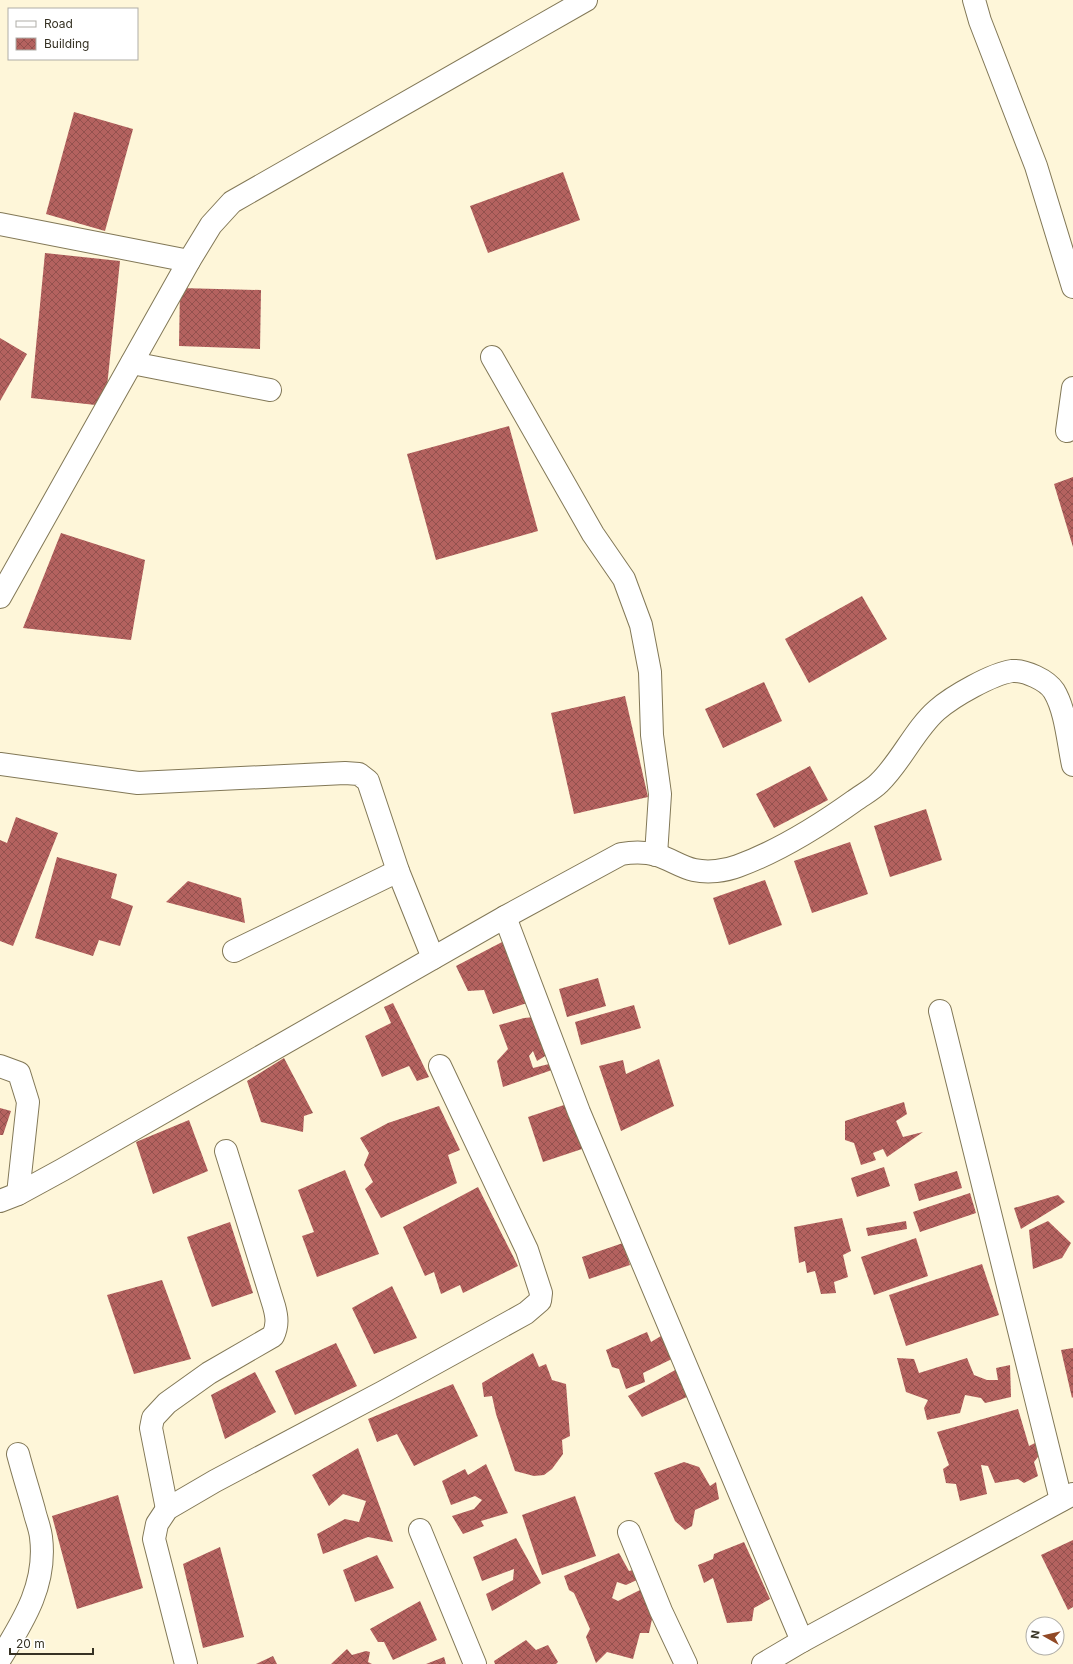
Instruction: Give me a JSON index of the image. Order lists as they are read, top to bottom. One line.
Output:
{"legend":["Road","Building"],"scale_bar":"20 m","north":"left"}
